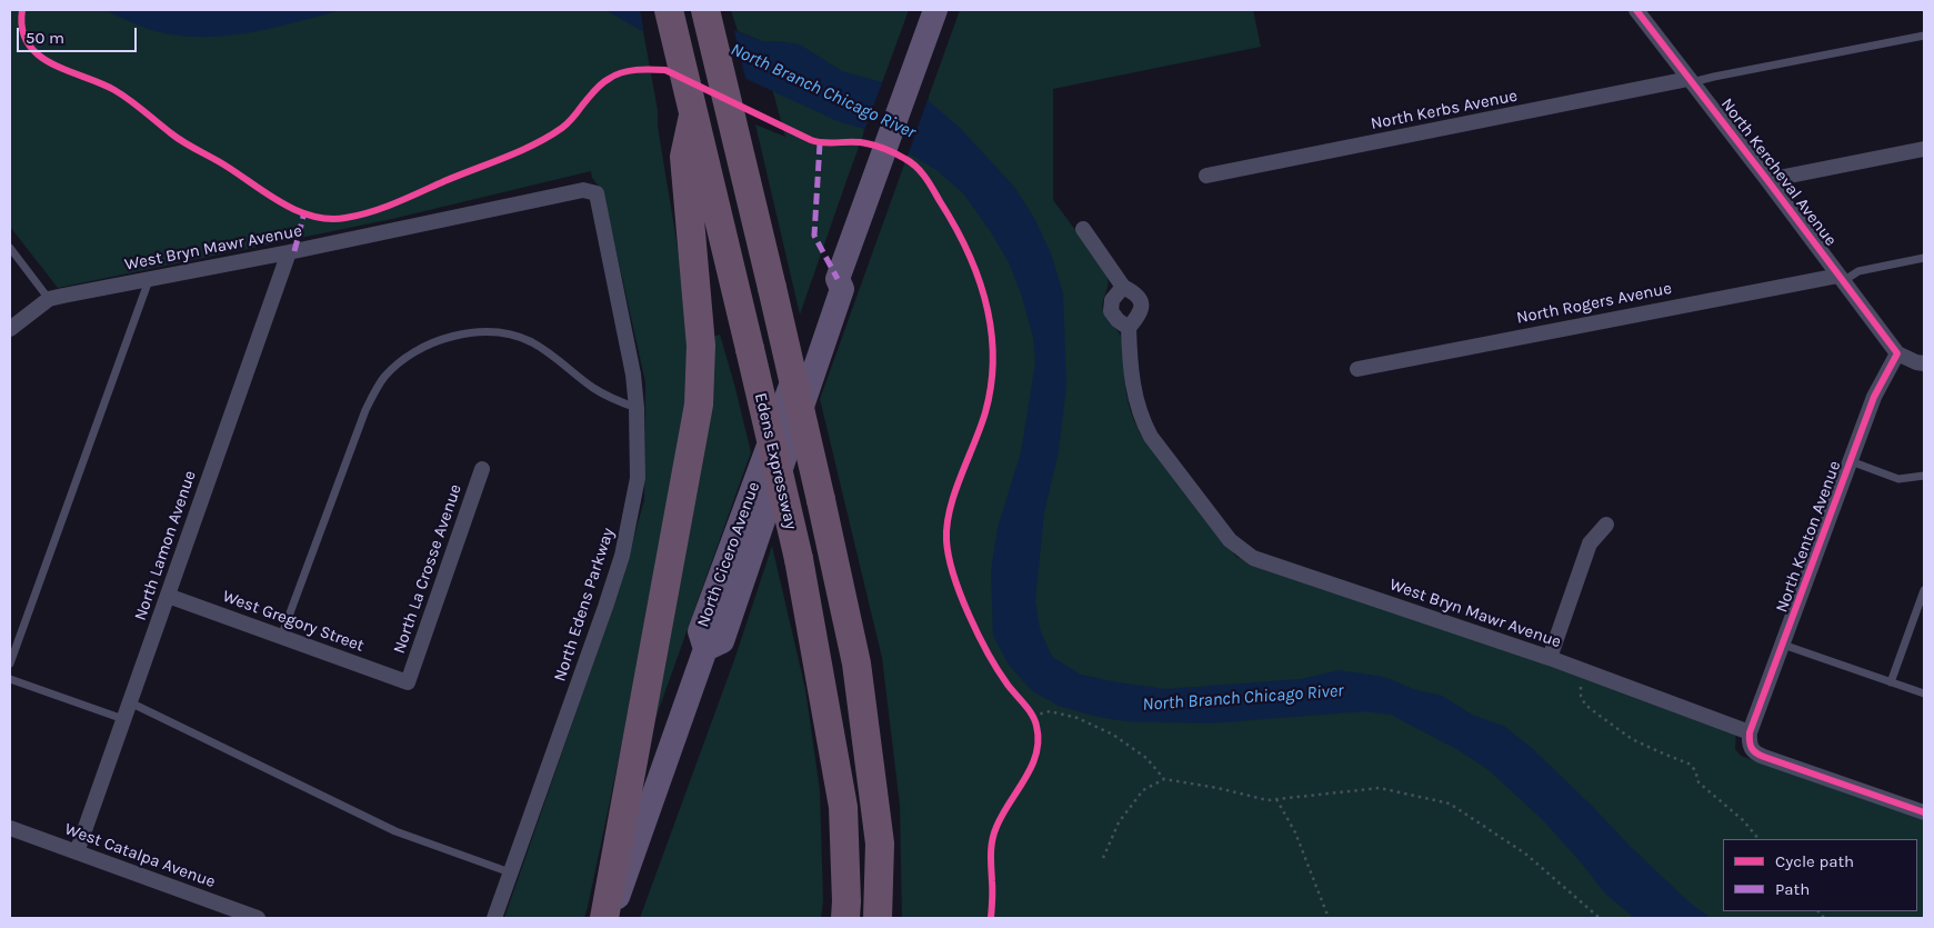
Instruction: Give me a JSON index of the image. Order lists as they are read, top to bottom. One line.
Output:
{"streets":{"highway":["Edens Expressway"],"main road":["North Cicero Avenue"],"street":["North Kerbs Avenue","North Kercheval Avenue","West Bryn Mawr Avenue","North Rogers Avenue","North Kenton Avenue","North Lamon Avenue","North La Crosse Avenue","North Edens Parkway","West Gregory Street","West Catalpa Avenue"]},"crossings":[["North Kerbs Avenue","North Kercheval Avenue"],["North Kercheval Avenue","North Rogers Avenue"],["North Kercheval Avenue","North Kenton Avenue"],["West Bryn Mawr Avenue","North Kenton Avenue"],["West Bryn Mawr Avenue","North Lamon Avenue"],["West Bryn Mawr Avenue","North Edens Parkway"],["North Lamon Avenue","West Gregory Street"],["North Lamon Avenue","West Catalpa Avenue"],["North La Crosse Avenue","West Gregory Street"]],"water":["North Branch Chicago River"],"legend":["Cycle path","Path"],"scale_bar":"50 m"}
